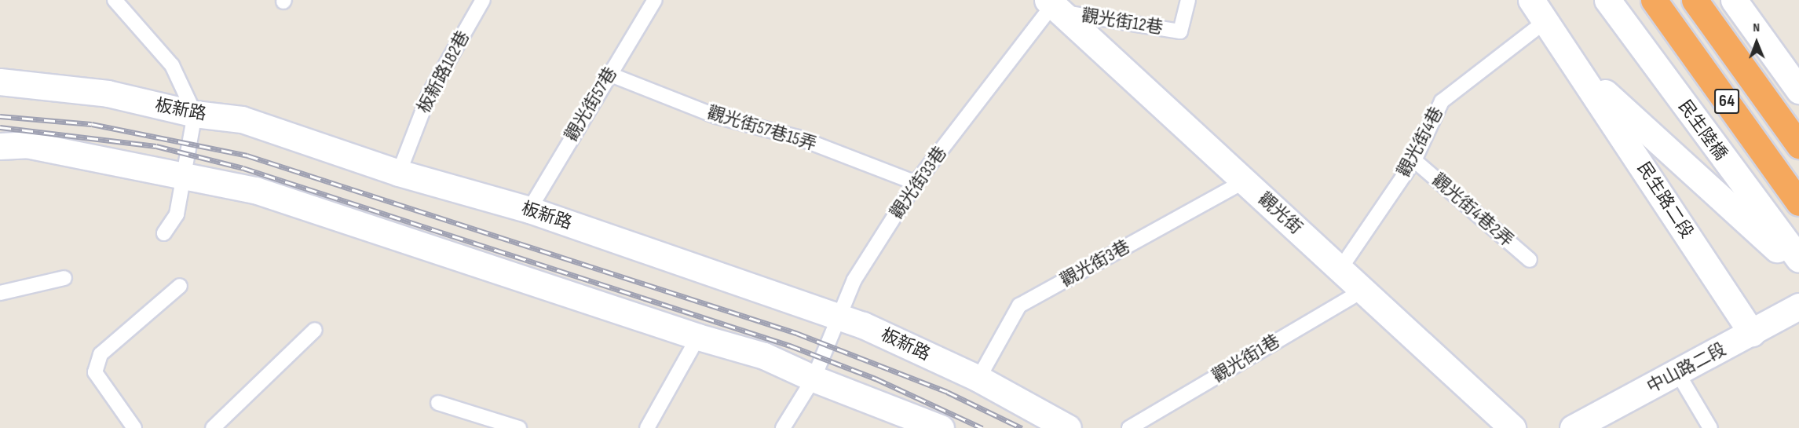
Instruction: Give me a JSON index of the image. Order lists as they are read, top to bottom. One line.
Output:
{"streets":{"highway":["64"],"street":["板新路","民生陸橋","民生路二段","觀光街","中山路二段"],"lane":["觀光街12巷","板新路182巷","觀光街57巷","觀光街57巷15弄","觀光街4巷","觀光街33巷","觀光街4巷2弄","觀光街3巷","觀光街1巷"]},"crossings":[["觀光街12巷","觀光街33巷"],["觀光街12巷","觀光街"],["板新路182巷","板新路"],["觀光街57巷","板新路"],["觀光街57巷","觀光街57巷15弄"],["板新路","觀光街33巷"],["板新路","觀光街3巷"],["觀光街57巷15弄","觀光街33巷"],["觀光街4巷","民生路二段"],["觀光街4巷","觀光街4巷2弄"],["觀光街4巷","觀光街"],["觀光街33巷","觀光街"],["民生路二段","中山路二段"],["觀光街","觀光街3巷"],["觀光街","觀光街1巷"]],"north":"top"}
